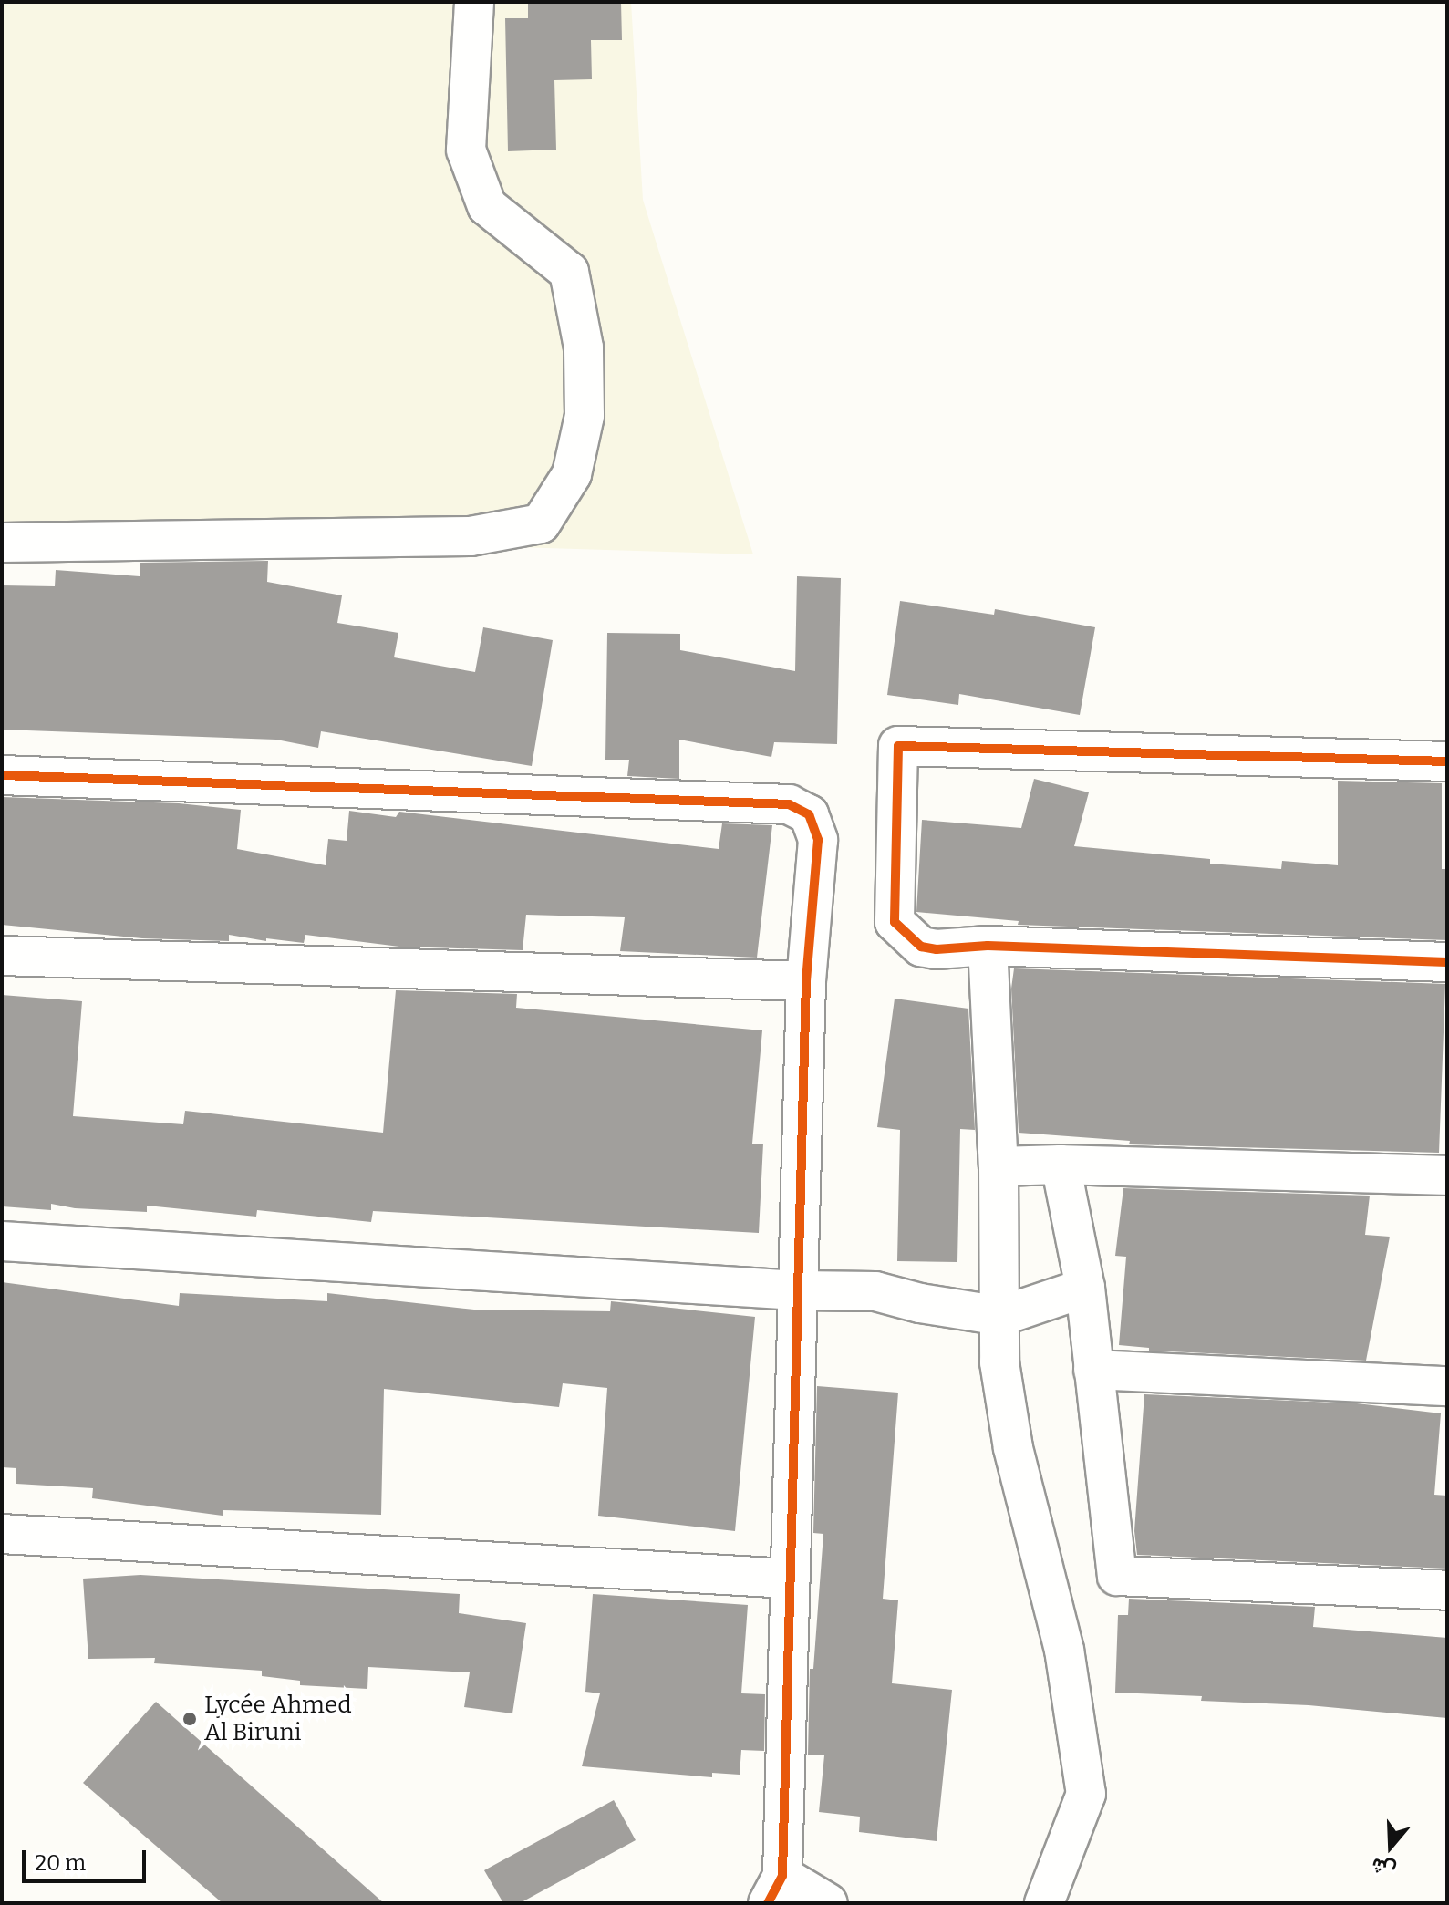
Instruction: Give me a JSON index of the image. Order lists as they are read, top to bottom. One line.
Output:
{"places":["Lycée Ahmed Al Biruni"],"scale_bar":"20 m","north":"bottom"}
